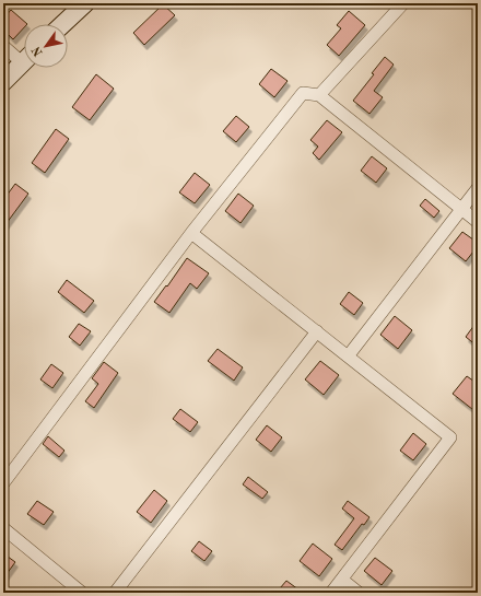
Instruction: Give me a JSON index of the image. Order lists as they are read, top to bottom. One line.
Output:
{"north":"bottom left"}
